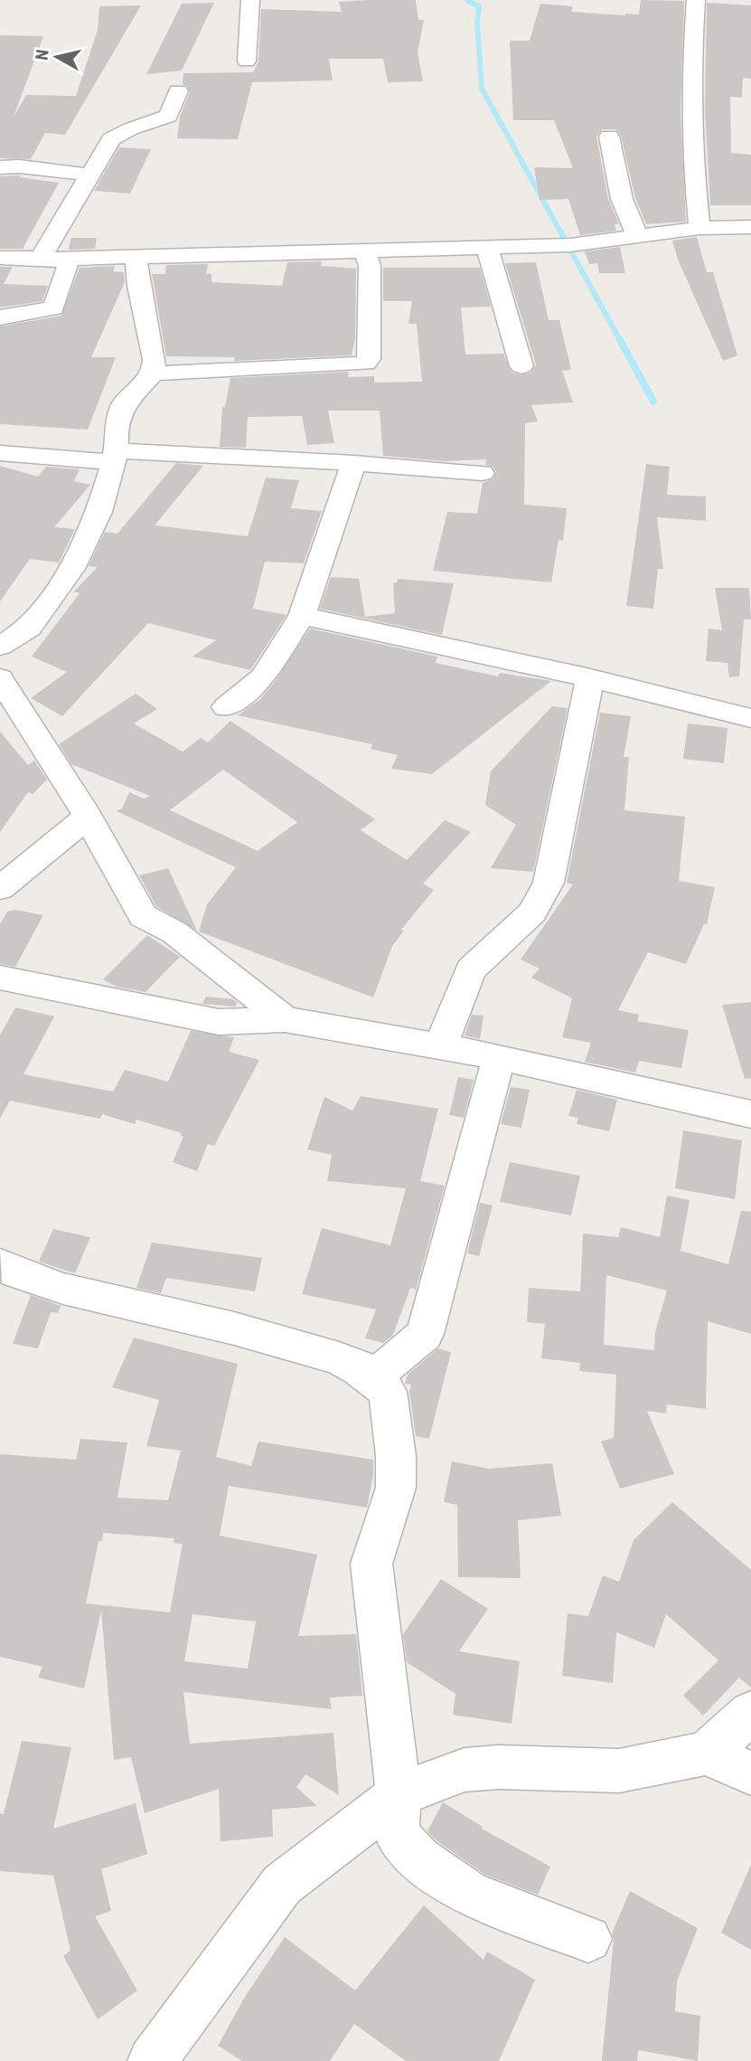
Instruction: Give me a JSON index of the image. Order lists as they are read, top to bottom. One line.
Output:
{"north":"left"}
